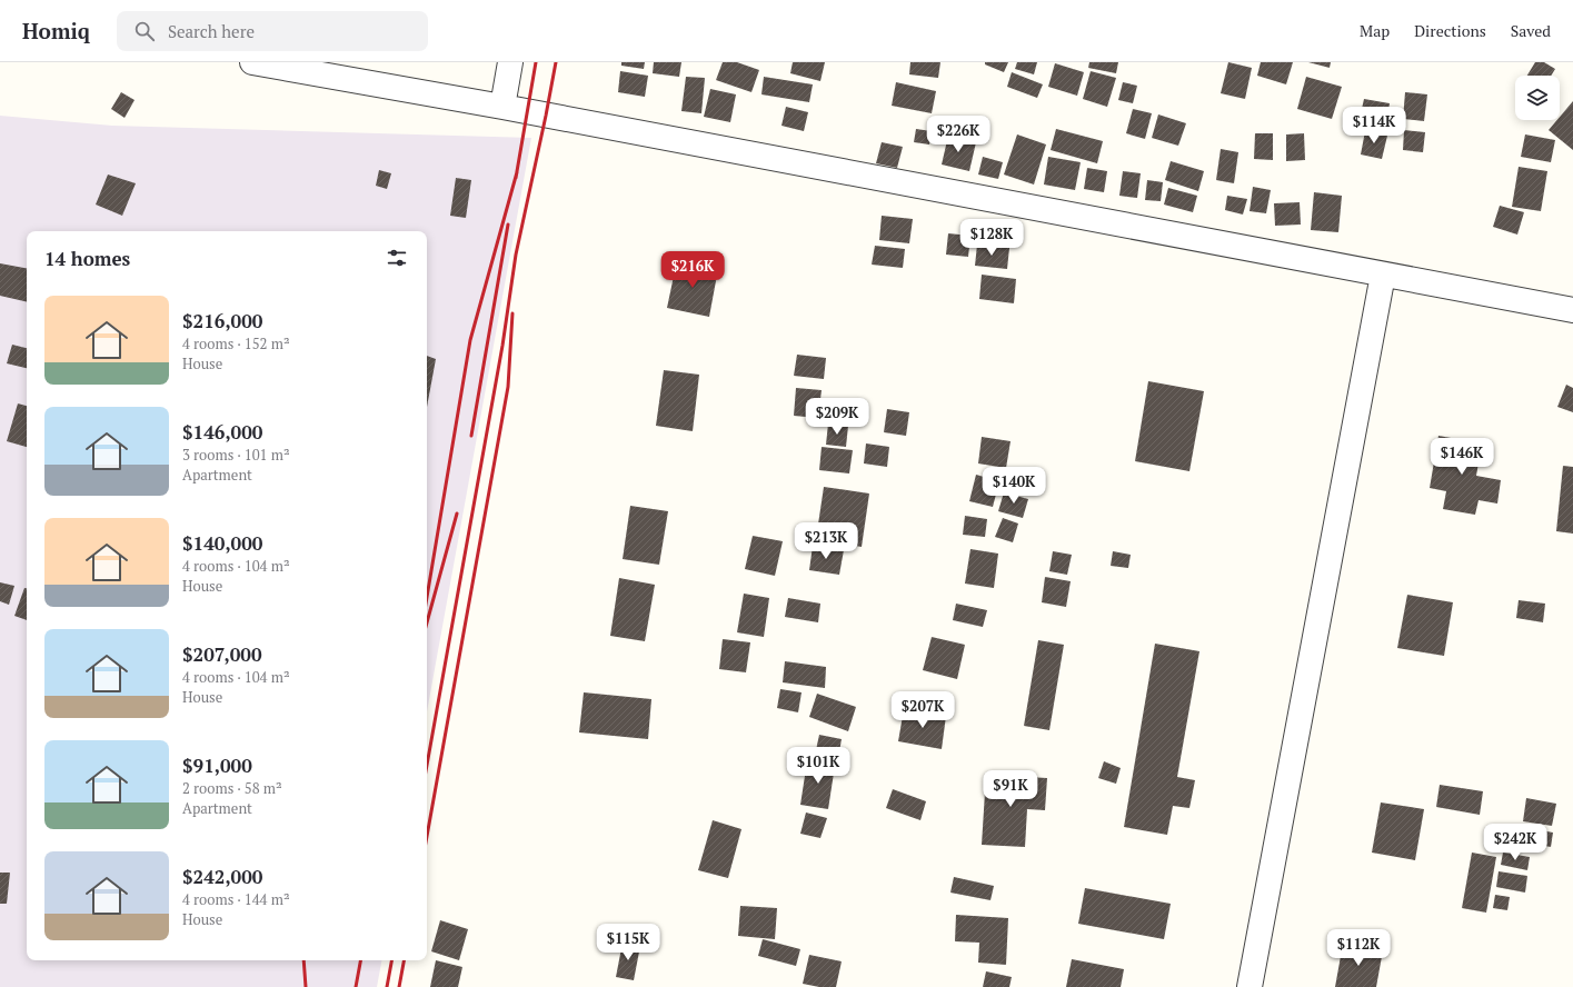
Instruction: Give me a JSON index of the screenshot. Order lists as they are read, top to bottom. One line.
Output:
{"page":{"header":"Homiq","search":"Search here","nav":["Map","Directions","Saved"],"price":["$114K","$226K","$128K","$216K","$209K","$146K","$140K","$213K","$207K","$101K","$91K","$242K","$115K","$112K"],"heading":"14 homes","list":[{"name":"$216,000","note":"4 rooms · 152 m² · House"},{"name":"$146,000","note":"3 rooms · 101 m² · Apartment"},{"name":"$140,000","note":"4 rooms · 104 m² · House"},{"name":"$207,000","note":"4 rooms · 104 m² · House"},{"name":"$91,000","note":"2 rooms · 58 m² · Apartment"},{"name":"$242,000","note":"4 rooms · 144 m² · House"}]}}
